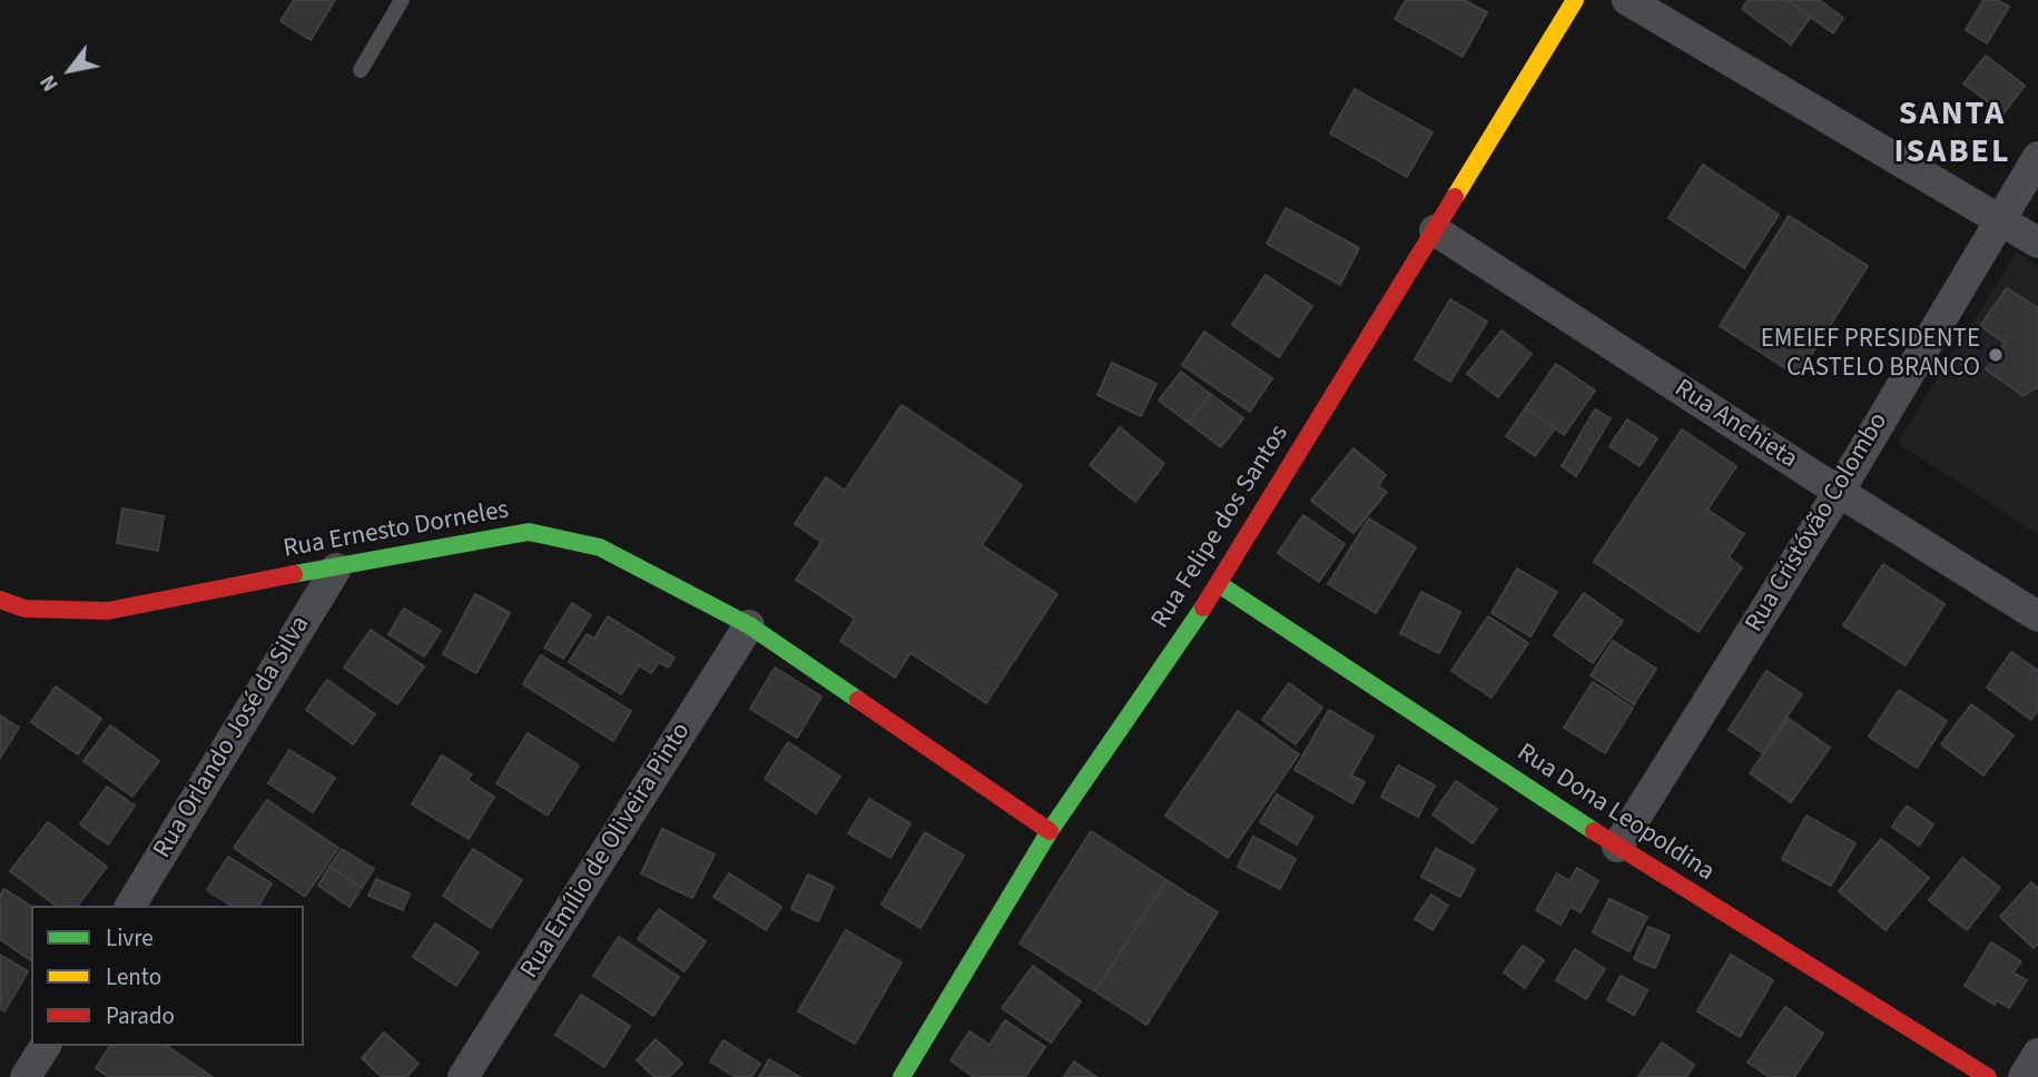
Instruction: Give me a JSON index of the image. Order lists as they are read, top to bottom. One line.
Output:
{"streets":{"street":["Rua Anchieta","Rua Cristóvão Colombo","Rua Felipe dos Santos","Rua Ernesto Dorneles","Rua Orlando José da Silva","Rua Dona Leopoldina","Rua Emílio de Oliveira Pinto"]},"crossings":[["Rua Anchieta","Rua Cristóvão Colombo"],["Rua Anchieta","Rua Felipe dos Santos"],["Rua Cristóvão Colombo","Rua Dona Leopoldina"],["Rua Felipe dos Santos","Rua Ernesto Dorneles"],["Rua Felipe dos Santos","Rua Dona Leopoldina"],["Rua Ernesto Dorneles","Rua Orlando José da Silva"],["Rua Ernesto Dorneles","Rua Emílio de Oliveira Pinto"]],"districts":["SANTA ISABEL"],"places":["EMEIEF PRESIDENTE CASTELO BRANCO"],"legend":["Livre","Lento","Parado"],"north":"bottom left"}
